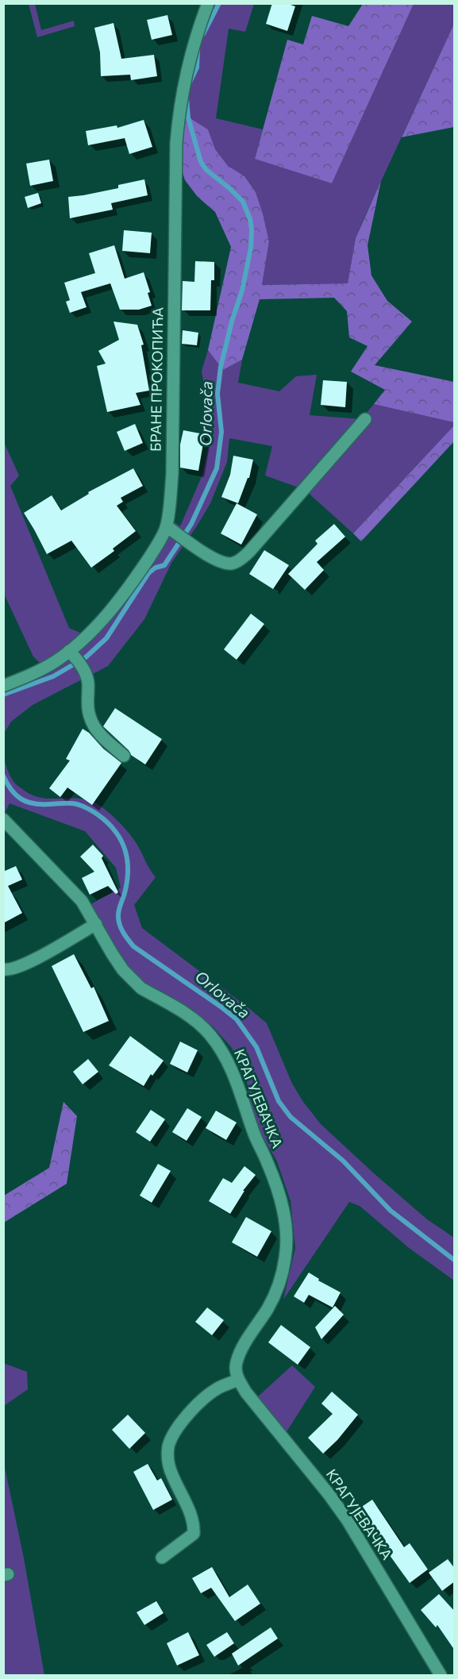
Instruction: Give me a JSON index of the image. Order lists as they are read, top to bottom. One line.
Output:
{"streets":{"street":["БРАНЕ ПРОКОПИЋА","КРАГУЈЕВАЧКА"]},"water":["Orlovača"]}
